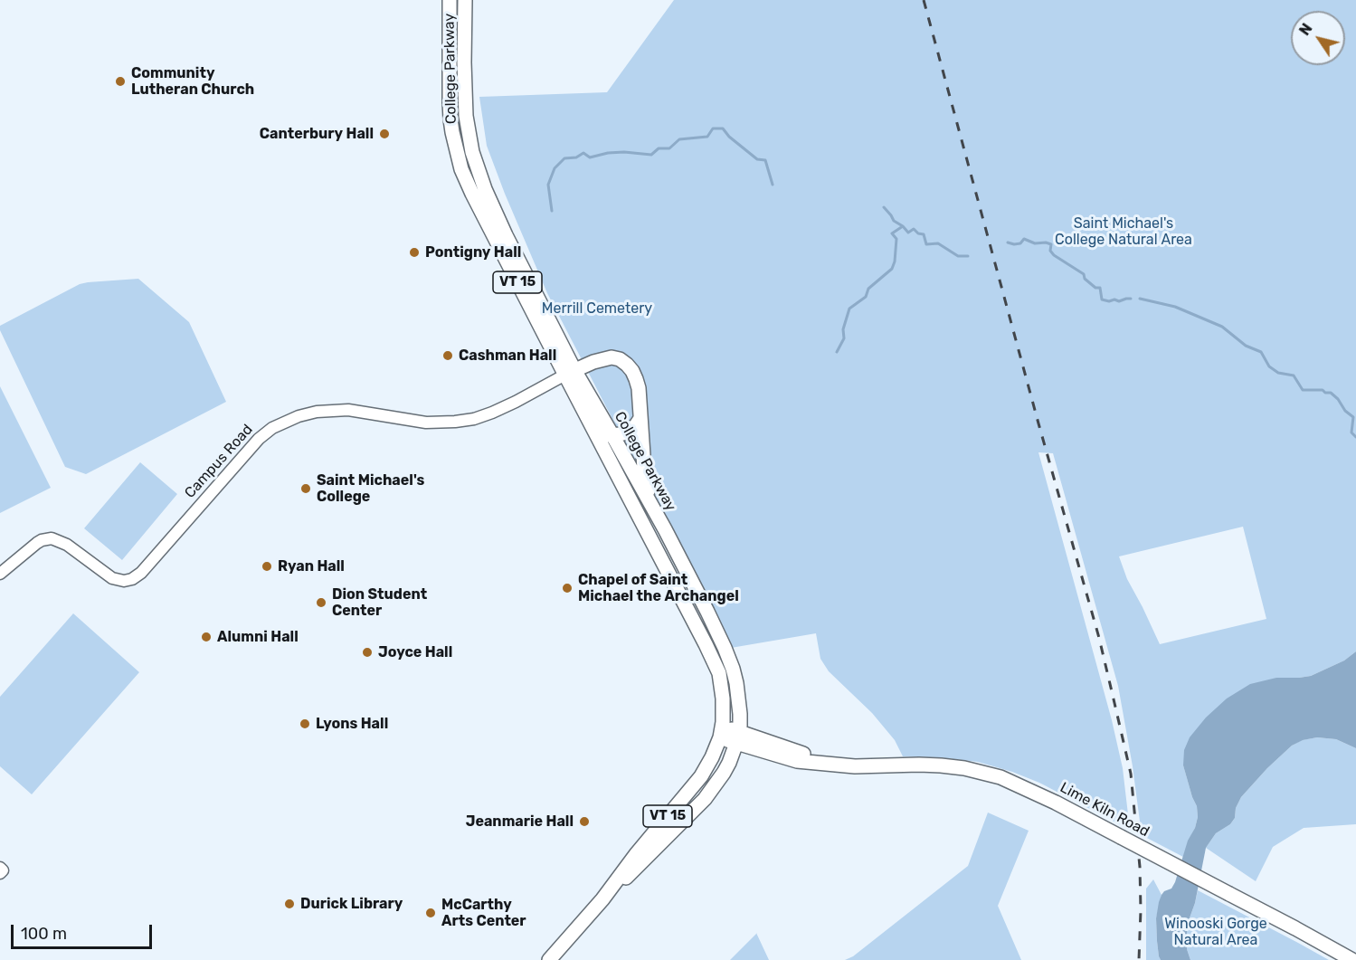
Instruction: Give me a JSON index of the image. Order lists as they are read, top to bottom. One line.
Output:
{"streets":{"main road":["College Parkway","VT 15","Lime Kiln Road"],"street":["Campus Road"]},"crossings":[["College Parkway","Campus Road"],["College Parkway","Lime Kiln Road"]],"parks":["Saint Michael's College Natural Area","Merrill Cemetery","Winooski Gorge Natural Area"],"places":["Community Lutheran Church","Canterbury Hall","Pontigny Hall","Cashman Hall","Saint Michael's College","Ryan Hall","Chapel of Saint Michael the Archangel","Dion Student Center","Alumni Hall","Joyce Hall","Lyons Hall","Jeanmarie Hall","Durick Library","McCarthy Arts Center"],"scale_bar":"100 m","north":"top left"}
